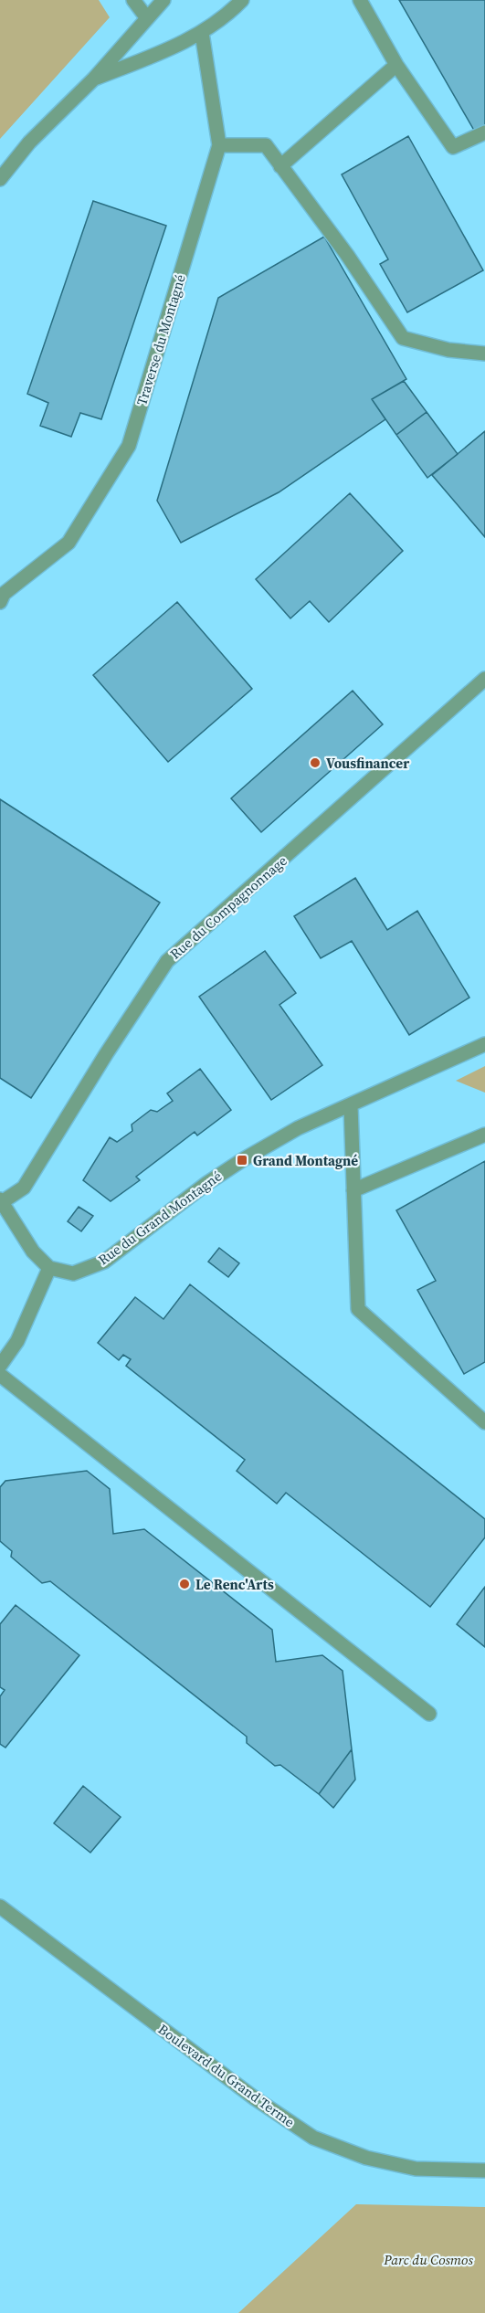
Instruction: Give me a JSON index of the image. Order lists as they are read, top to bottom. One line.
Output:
{"streets":{"street":["Traverse du Montagné","Rue du Compagnonnage","Rue du Grand Montagné","Boulevard du Grand Terme"]},"parks":["Parc du Cosmos"],"places":{"other":["Vousfinancer","Le Renc'Arts"],"transit":["Grand Montagné"]}}
